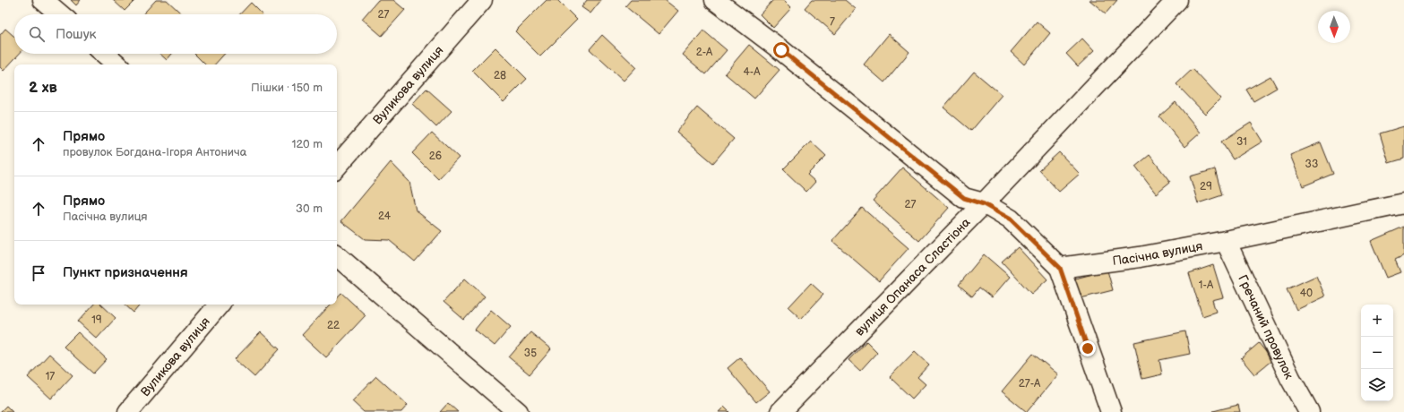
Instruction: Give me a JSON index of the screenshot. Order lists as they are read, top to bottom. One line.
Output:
{"streets":{"street":["Вуликова вулиця","Пасічна вулиця","вулиця Опанаса Сластіона","Гречаний провулок"]},"crossings":[["Пасічна вулиця","Гречаний провулок"]],"house_numbers":["27","7","2-А","4-А","28","31","26","33","29","27","24","1-А","40","19","22","35","17","27-А"],"north":"bottom","page":{"search":"Пошук","heading":["2 хв","Пішки · 150 m"],"list":[["Прямо","провулок Богдана-Ігоря Антонича","120 m"],["Прямо","Пасічна вулиця","30 m"],"Пункт призначення"],"map_buttons":["+","−"]}}
